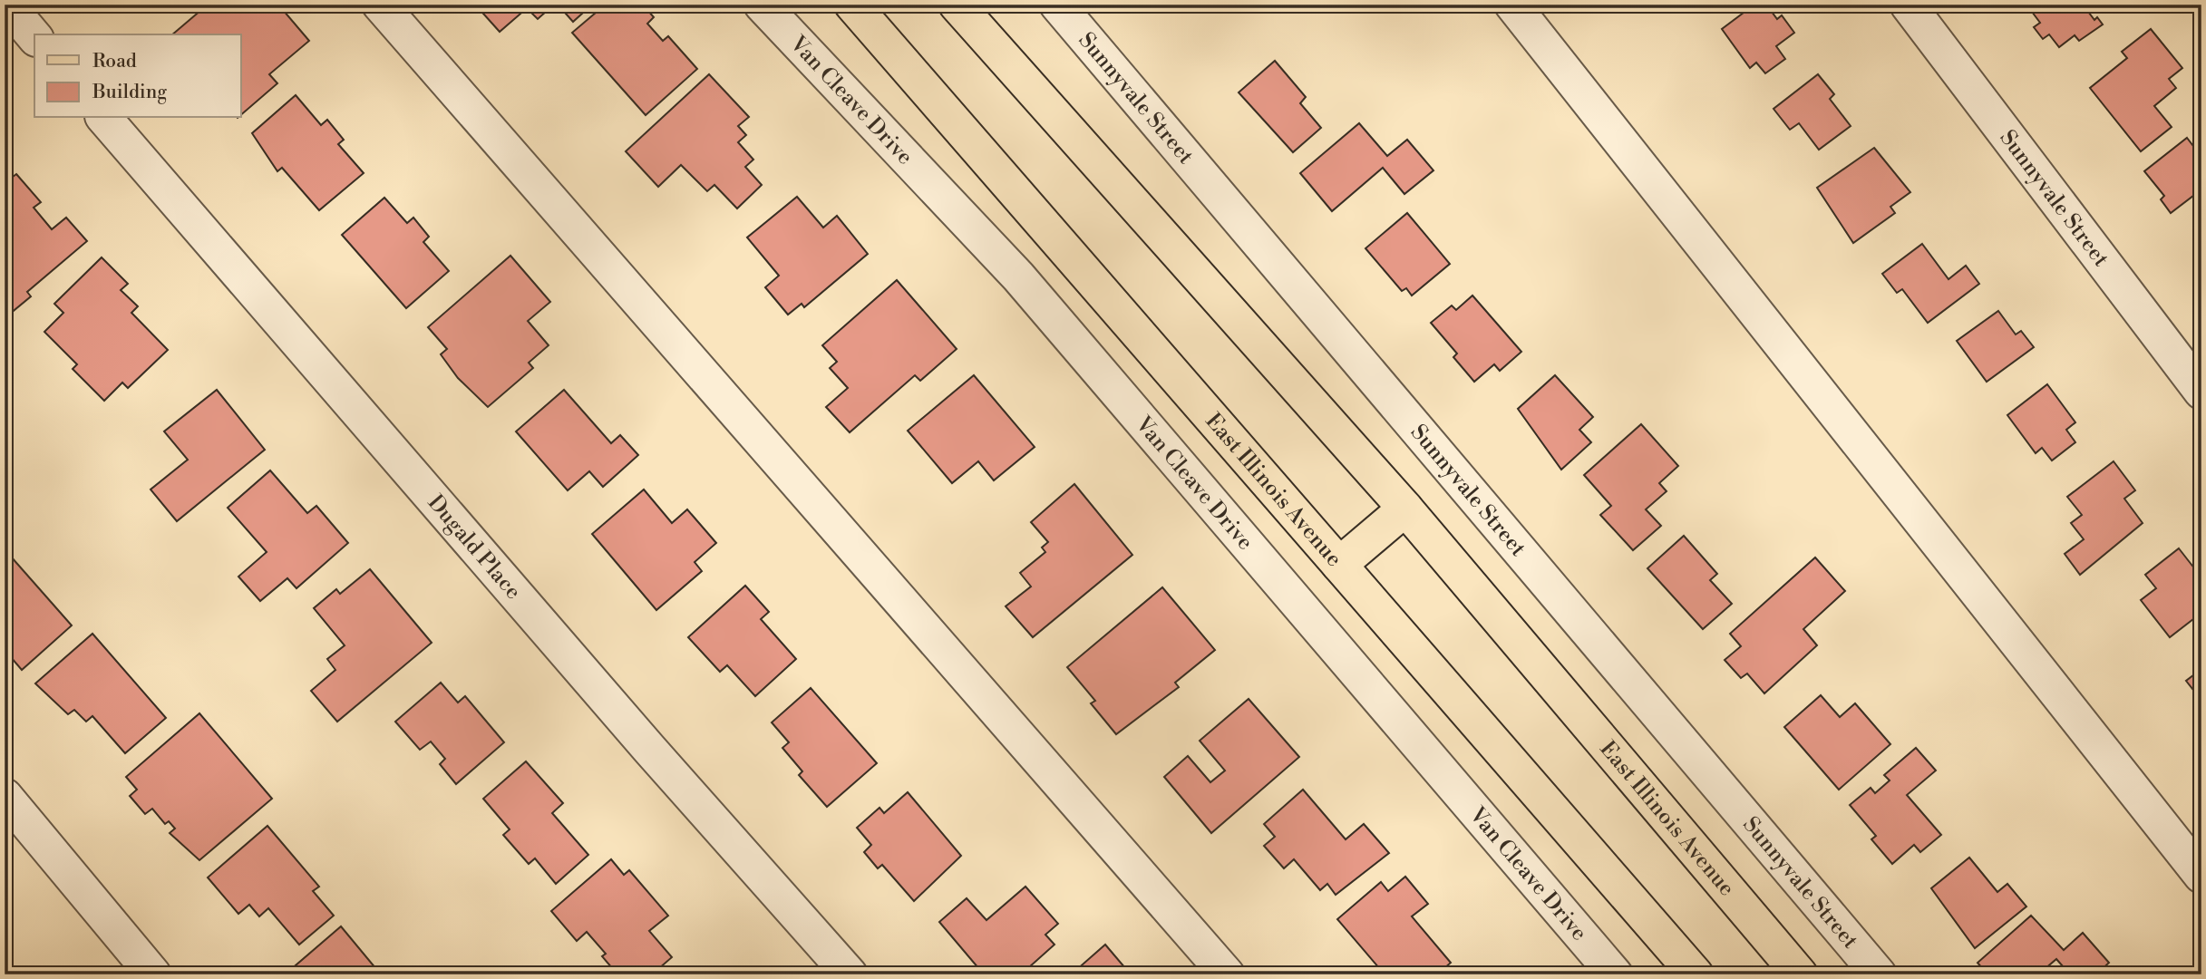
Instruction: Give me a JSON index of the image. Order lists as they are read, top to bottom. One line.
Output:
{"streets":{"main road":["East Illinois Avenue"],"street":["Sunnyvale Street","Van Cleave Drive","Dugald Place"]},"legend":["Road","Building"]}
